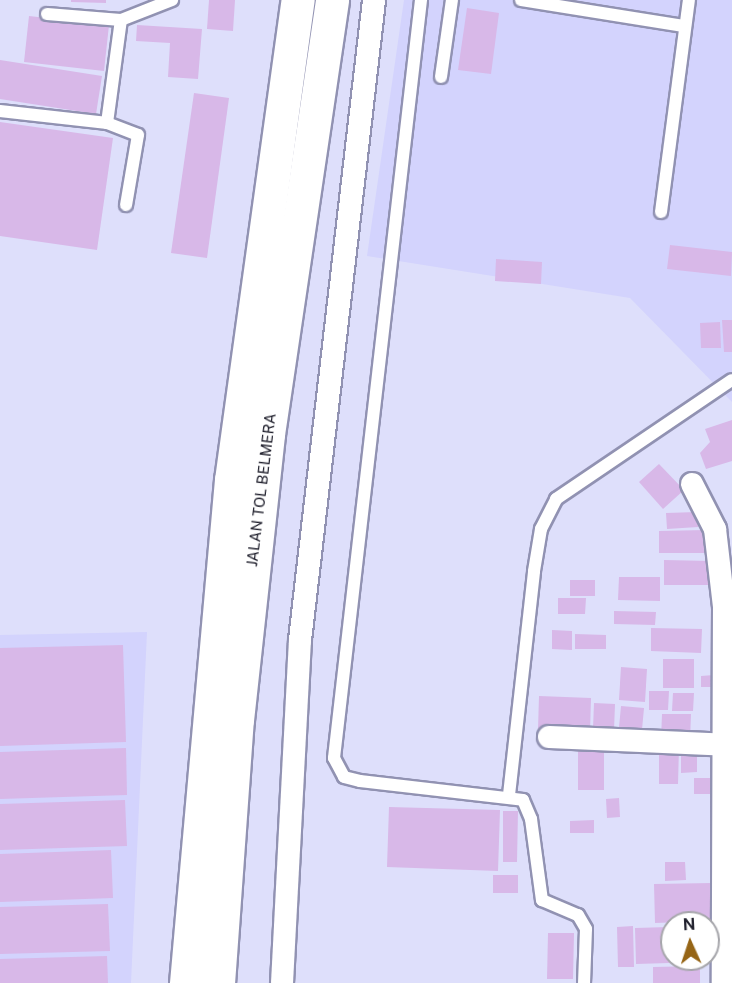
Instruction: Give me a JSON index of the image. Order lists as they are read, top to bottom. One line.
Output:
{"streets":{"highway":["JALAN TOL BELMERA"]},"north":"top"}
